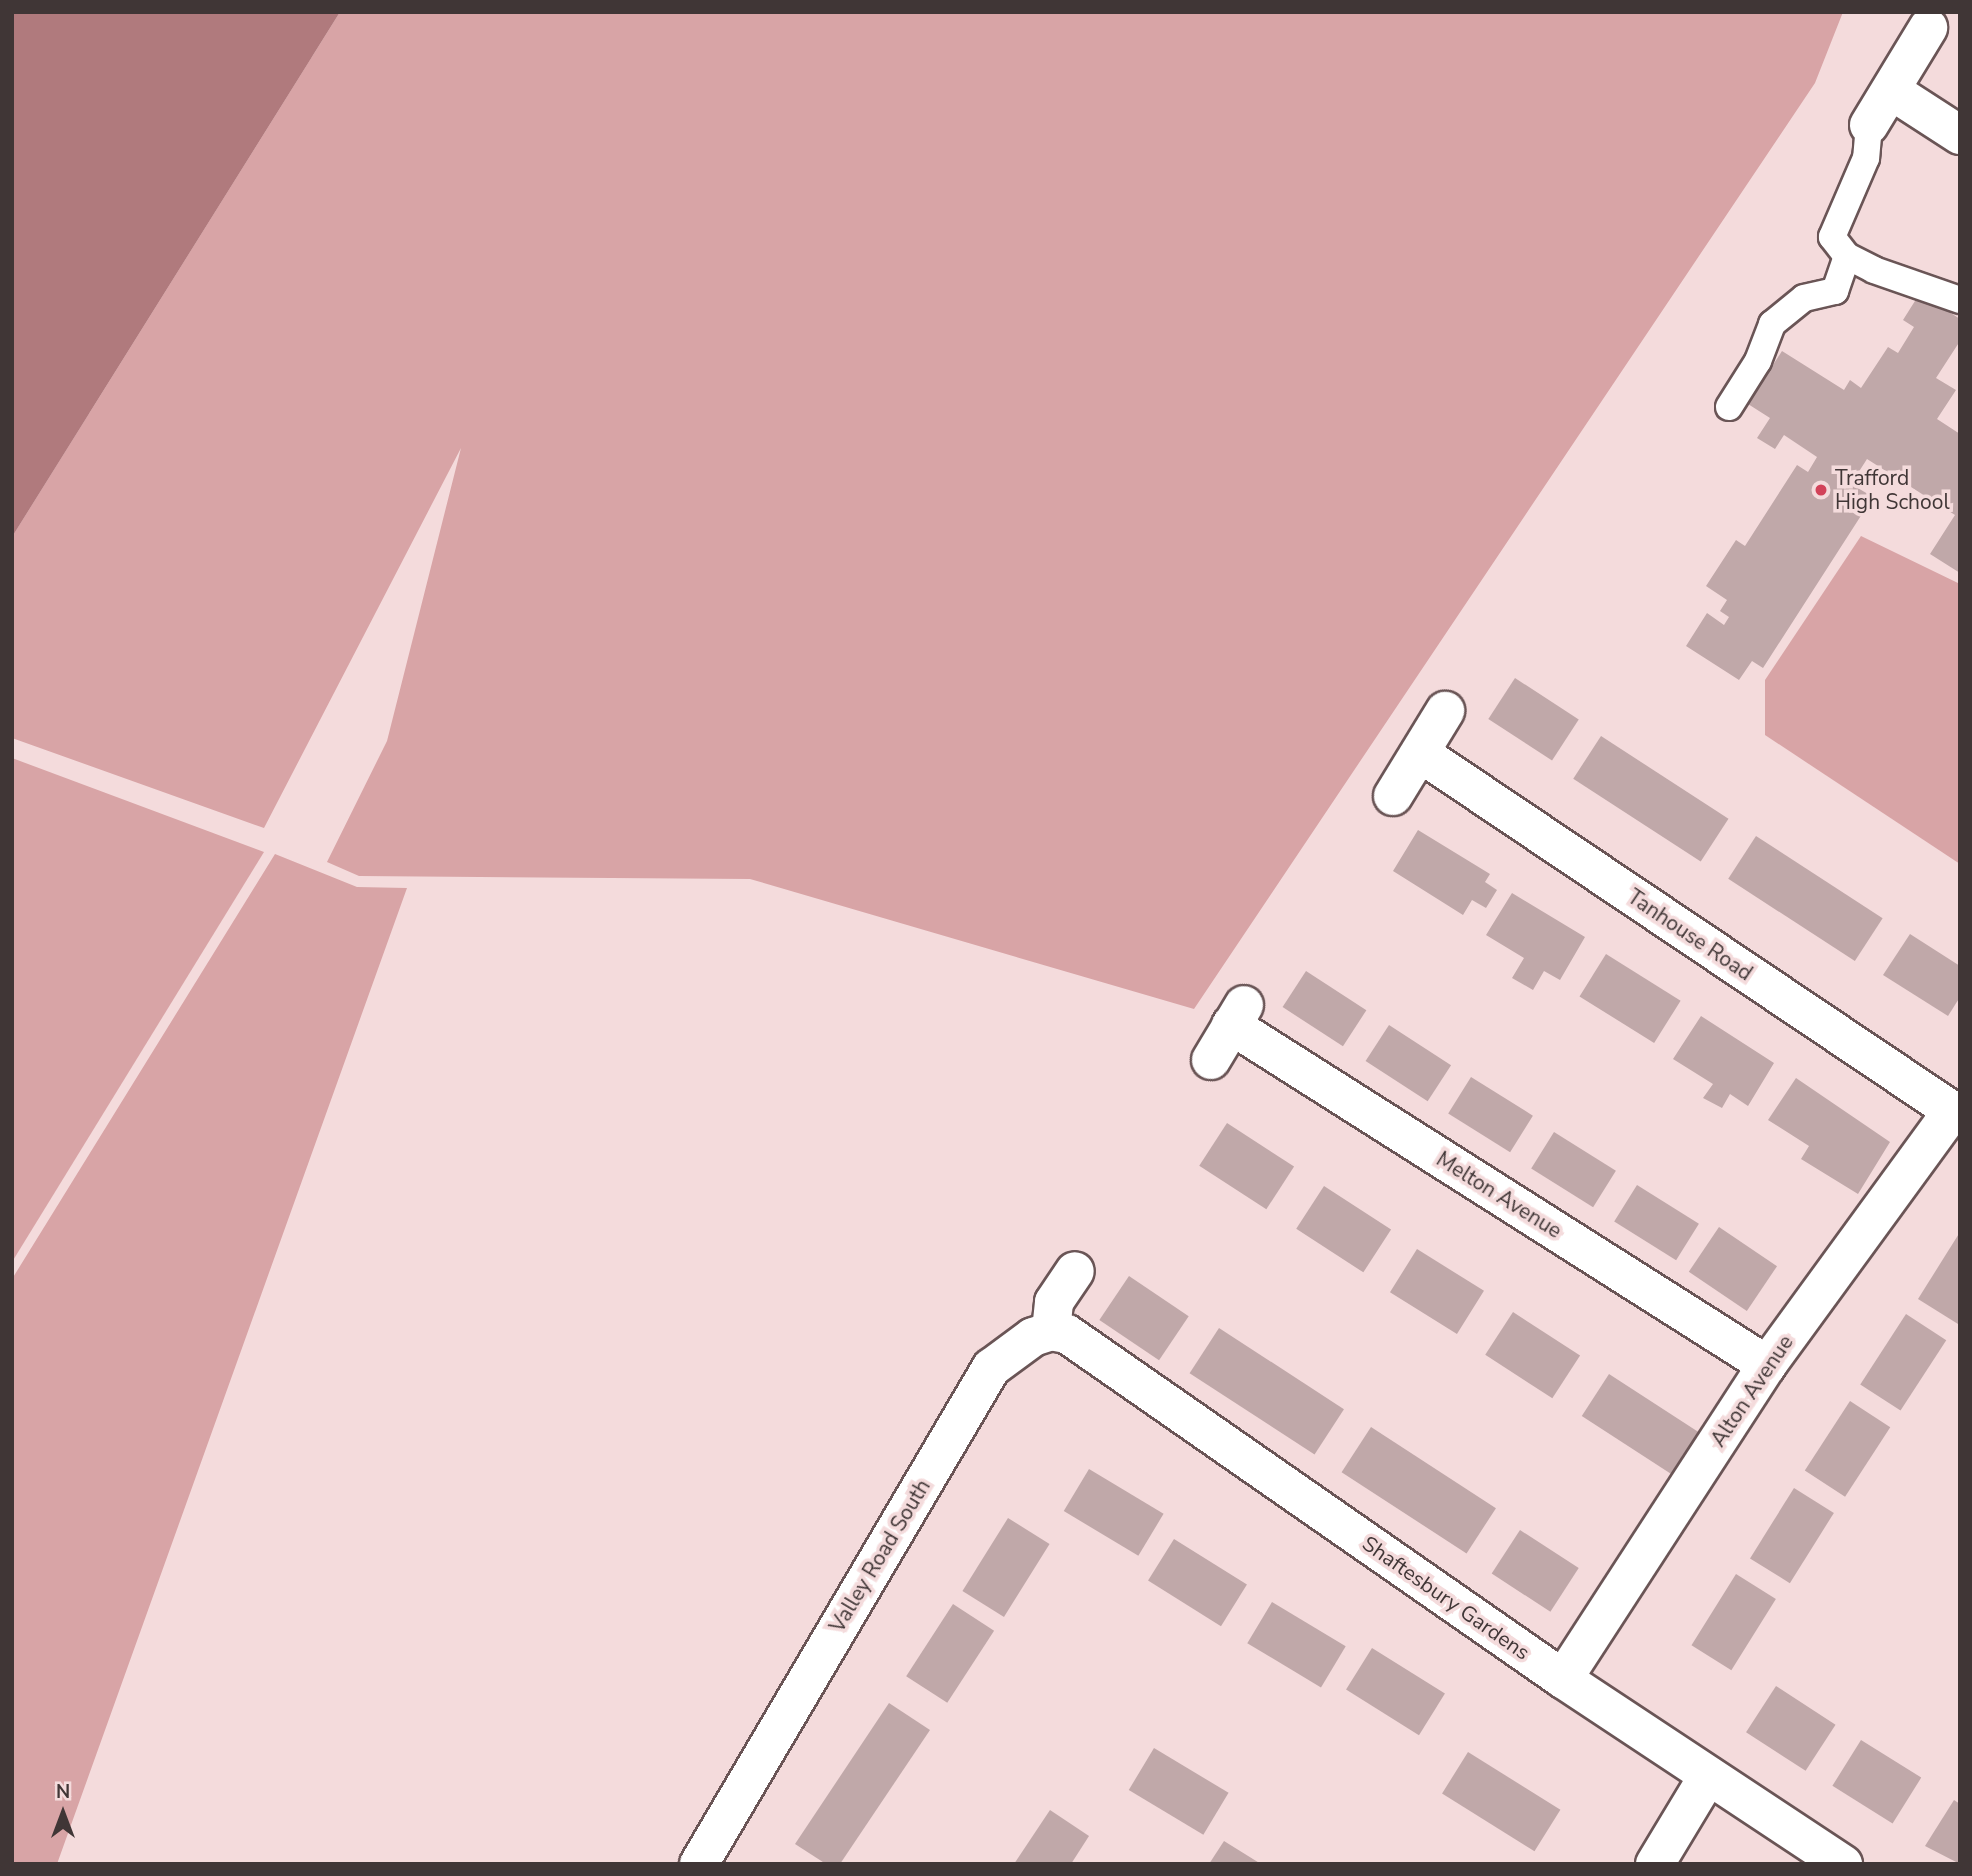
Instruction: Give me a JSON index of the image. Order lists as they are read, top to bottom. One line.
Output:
{"streets":{"street":["Tanhouse Road","Melton Avenue","Alton Avenue","Valley Road South","Shaftesbury Gardens"]},"crossings":[["Tanhouse Road","Alton Avenue"],["Melton Avenue","Alton Avenue"],["Alton Avenue","Shaftesbury Gardens"],["Valley Road South","Shaftesbury Gardens"]],"places":["Trafford High School"],"north":"top"}
